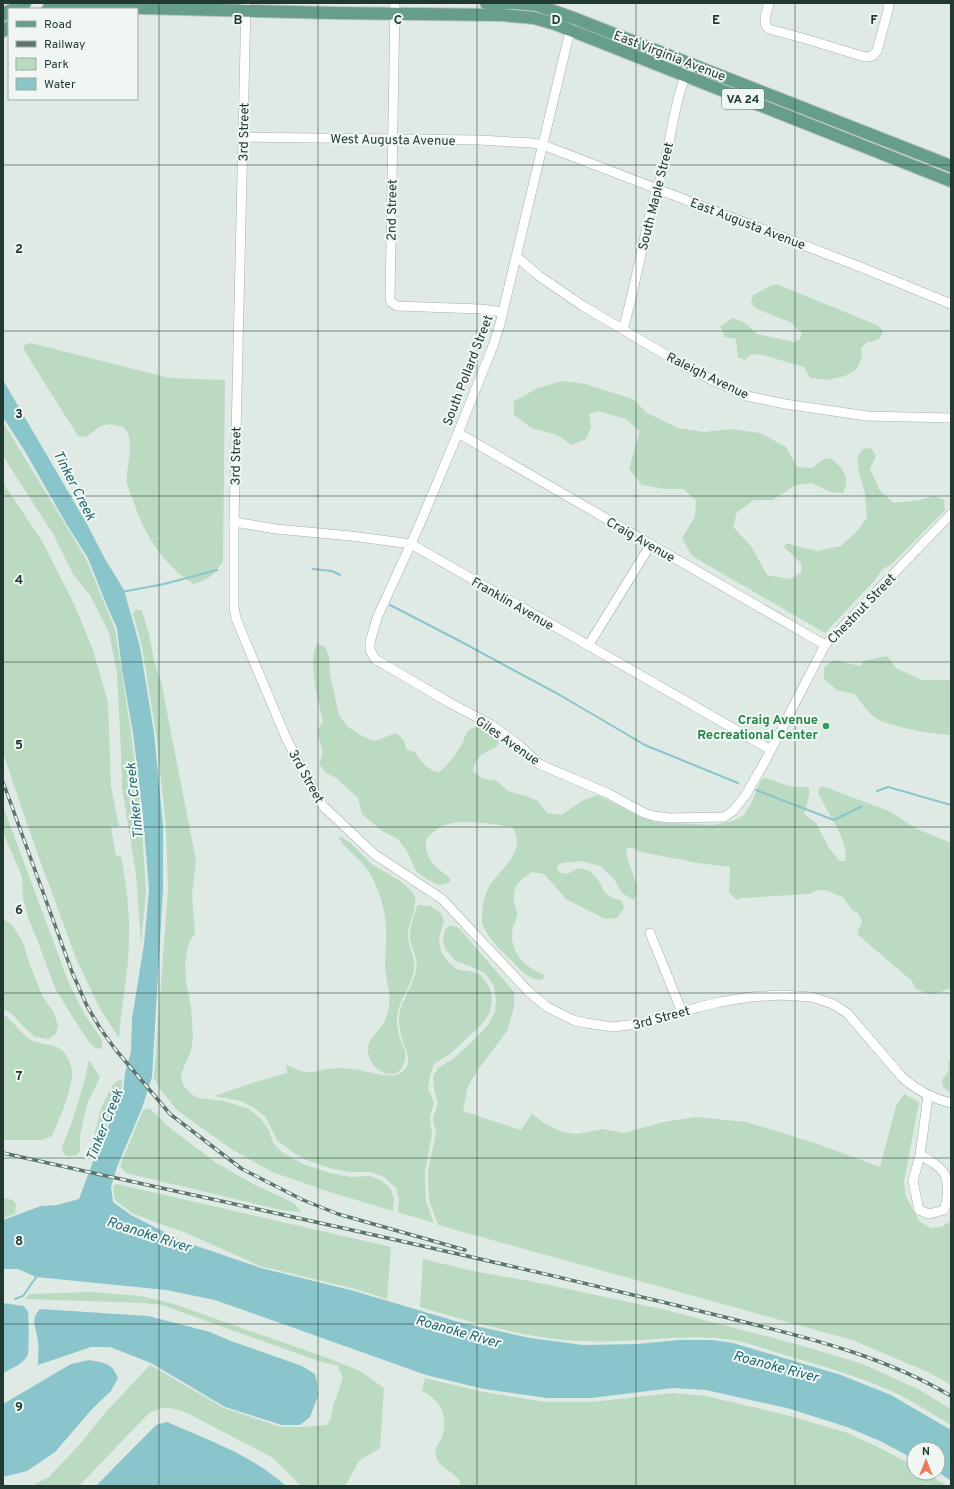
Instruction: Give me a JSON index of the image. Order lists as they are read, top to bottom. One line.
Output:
{"streets":{"main road":["East Virginia Avenue","VA 24"],"street":["3rd Street","West Augusta Avenue","South Maple Street","2nd Street","East Augusta Avenue","South Pollard Street","Raleigh Avenue","Craig Avenue","Franklin Avenue","Chestnut Street","Giles Avenue"]},"crossings":[["East Virginia Avenue","VA 24"],["East Virginia Avenue","South Maple Street"],["East Virginia Avenue","South Pollard Street"],["VA 24","3rd Street"],["VA 24","2nd Street"],["3rd Street","West Augusta Avenue"],["3rd Street","Franklin Avenue"],["West Augusta Avenue","2nd Street"],["West Augusta Avenue","East Augusta Avenue"],["West Augusta Avenue","South Pollard Street"],["South Maple Street","East Augusta Avenue"],["South Maple Street","Raleigh Avenue"],["2nd Street","South Pollard Street"],["East Augusta Avenue","South Pollard Street"],["South Pollard Street","Raleigh Avenue"],["South Pollard Street","Craig Avenue"],["South Pollard Street","Franklin Avenue"],["South Pollard Street","Giles Avenue"],["Craig Avenue","Chestnut Street"],["Franklin Avenue","Chestnut Street"],["Chestnut Street","Giles Avenue"]],"water":["Tinker Creek","Roanoke River"],"places":["Craig Avenue Recreational Center"],"legend":["Road","Railway","Park","Water"],"north":"top","grid":{"columns":["B","C","D","E","F"],"rows":["2","3","4","5","6","7","8","9"]}}
